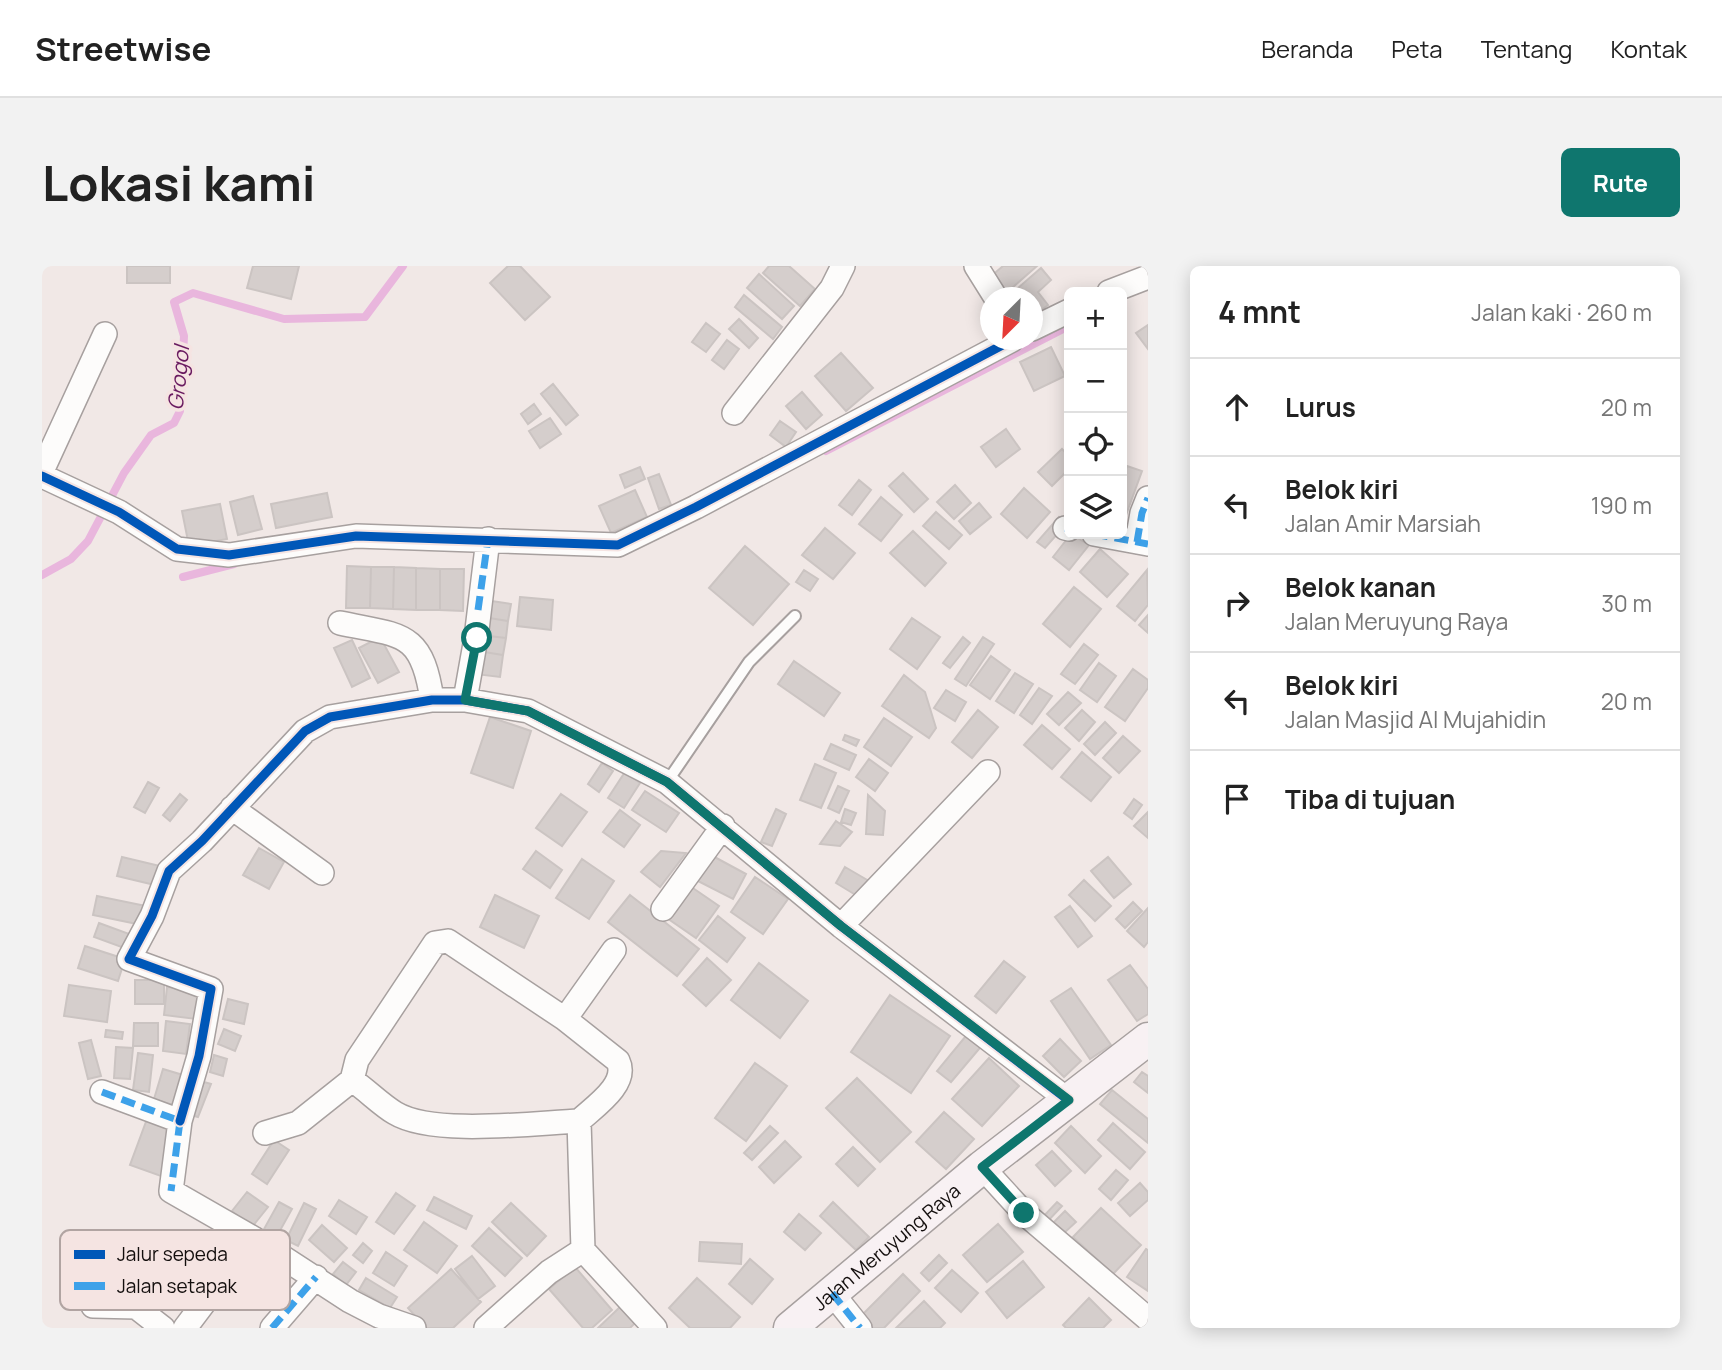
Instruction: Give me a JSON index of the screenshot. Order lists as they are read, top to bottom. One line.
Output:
{"streets":{"main road":["Jalan Meruyung Raya"]},"water":["Grogol"],"legend":["Jalur sepeda","Jalan setapak"],"north":"bottom left","page":{"header":"Streetwise","nav":["Beranda","Peta","Tentang","Kontak"],"buttons":"Rute","title":"Lokasi kami","heading":["4 mnt","Jalan kaki · 260 m"],"map_buttons":["+","−"],"list":[["Lurus","20 m"],["Belok kiri","Jalan Amir Marsiah","190 m"],["Belok kanan","Jalan Meruyung Raya","30 m"],["Belok kiri","Jalan Masjid Al Mujahidin","20 m"],"Tiba di tujuan"]}}
